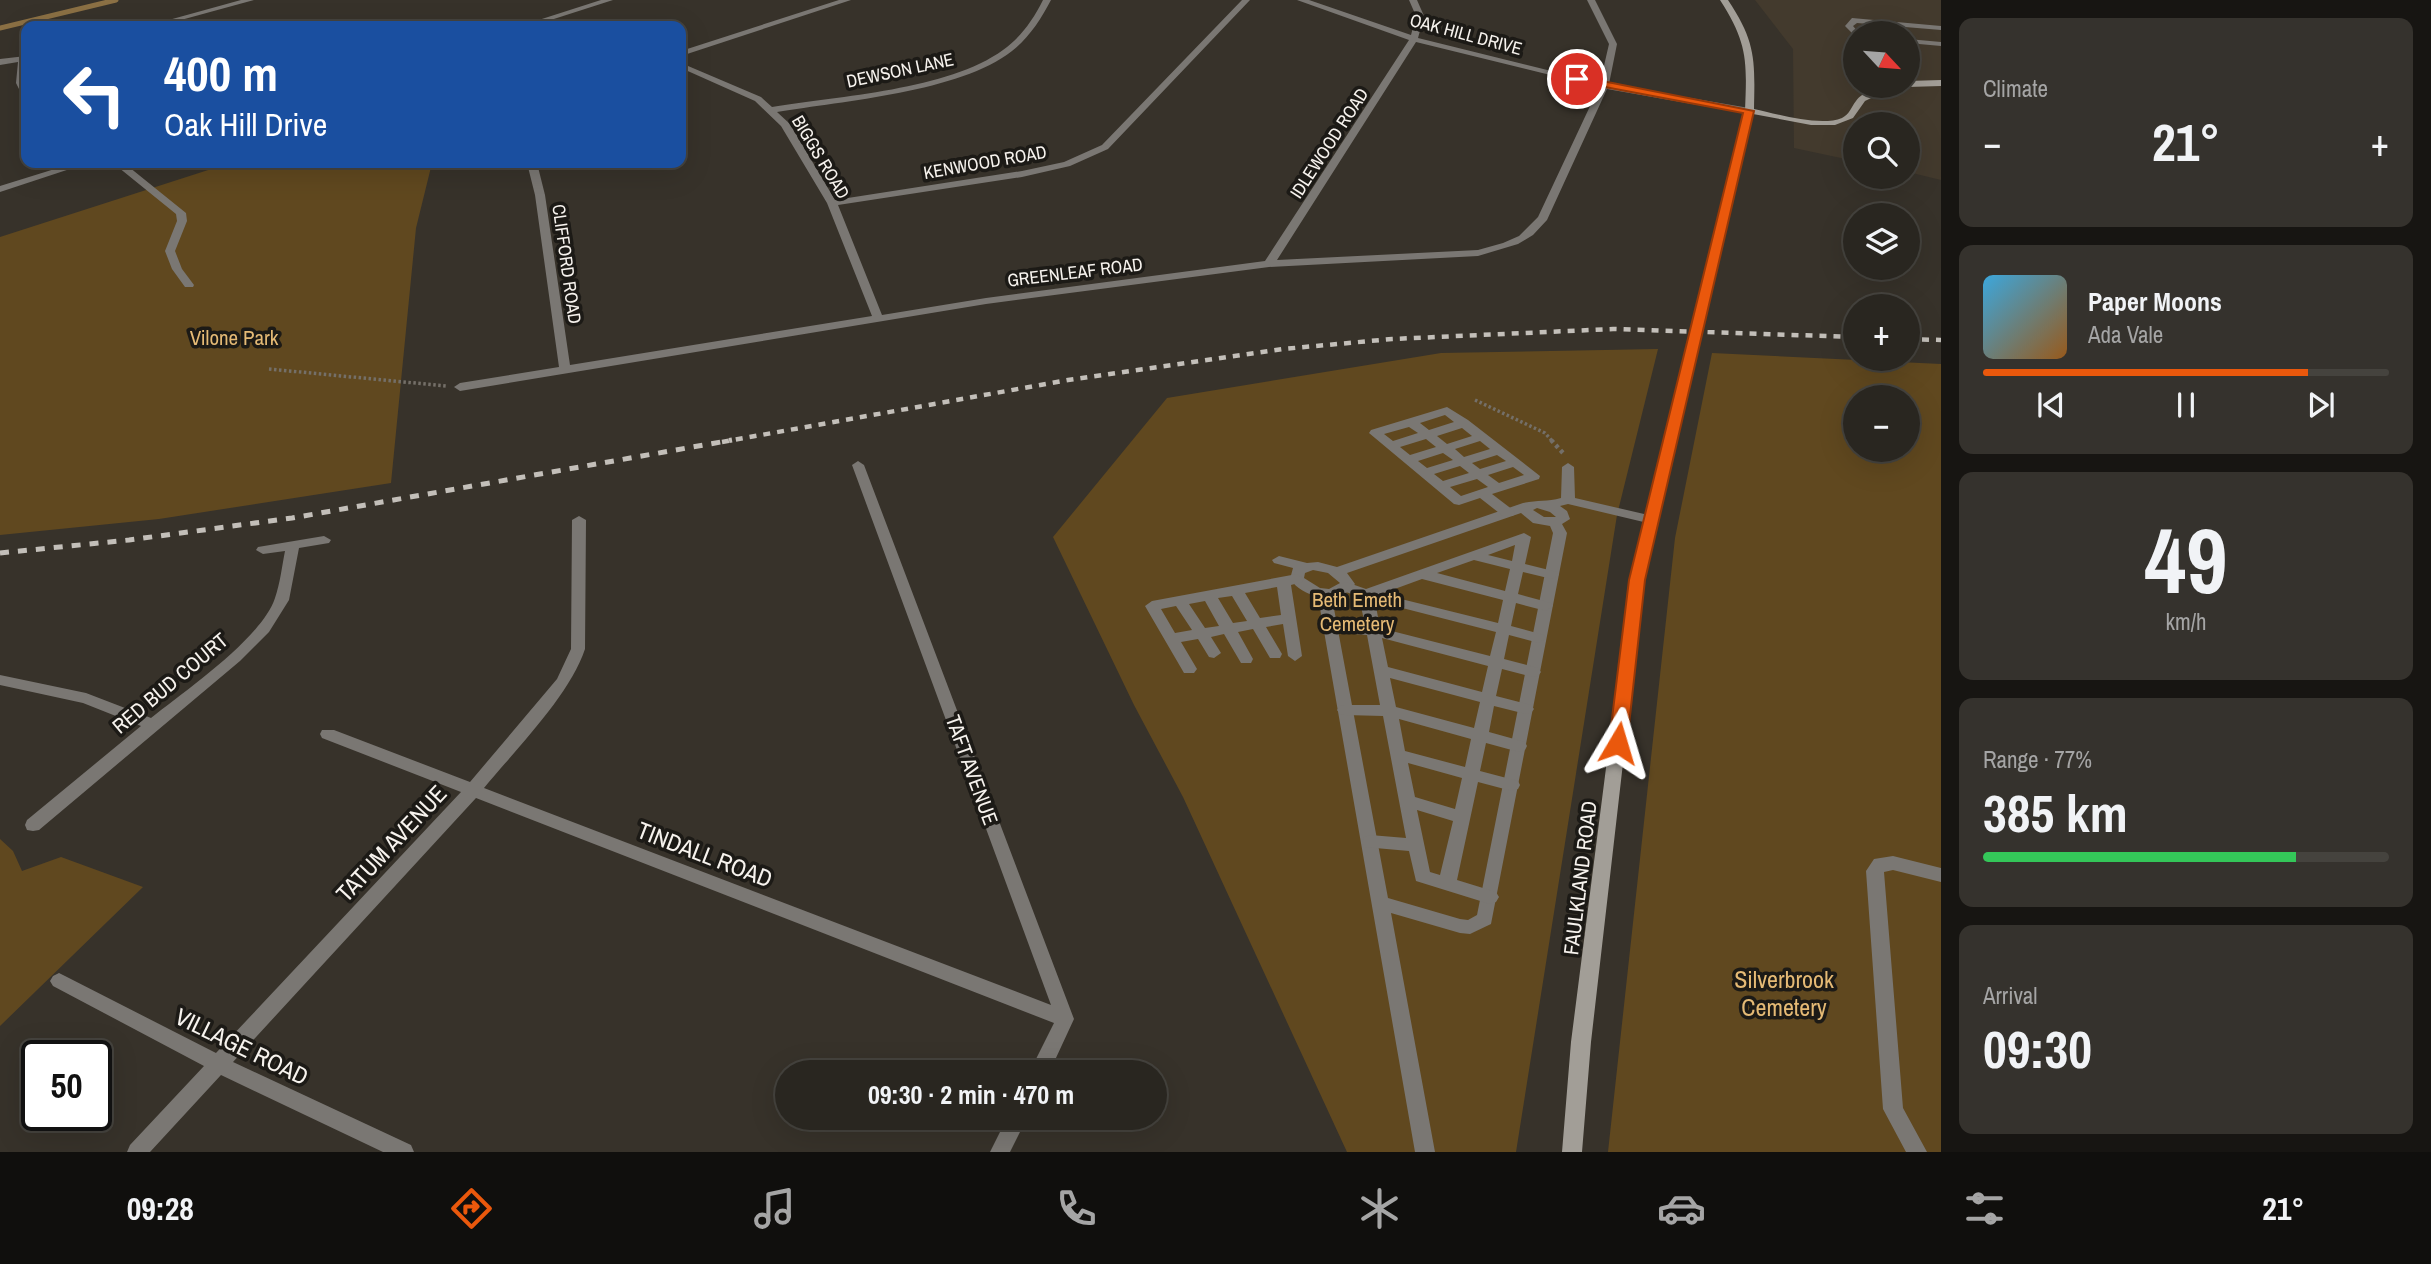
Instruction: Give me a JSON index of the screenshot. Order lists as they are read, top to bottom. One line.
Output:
{"streets":{"main road":["FAULKLAND ROAD"],"street":["OAK HILL DRIVE","DEWSON LANE","IDLEWOOD ROAD","BIGGS ROAD","KENWOOD ROAD","CLIFFORD ROAD","GREENLEAF ROAD","RED BUD COURT","TAFT AVENUE","TATUM AVENUE","TINDALL ROAD","VILLAGE ROAD"]},"crossings":[["OAK HILL DRIVE","IDLEWOOD ROAD"],["OAK HILL DRIVE","GREENLEAF ROAD"],["OAK HILL DRIVE","FAULKLAND ROAD"],["DEWSON LANE","BIGGS ROAD"],["IDLEWOOD ROAD","GREENLEAF ROAD"],["BIGGS ROAD","KENWOOD ROAD"],["BIGGS ROAD","GREENLEAF ROAD"],["CLIFFORD ROAD","GREENLEAF ROAD"],["TAFT AVENUE","TINDALL ROAD"],["TATUM AVENUE","TINDALL ROAD"],["TATUM AVENUE","VILLAGE ROAD"]],"parks":["Vilone Park","Beth Emeth Cemetery","Silverbrook Cemetery"],"north":"bottom right","page":{"tile":["Climate",["49","km/h"],["Range · 77%","385 km"],["Arrival","09:30"]],"map_buttons":["+","−"],"turn":["400 m","Oak Hill Drive"],"heat":["−","21°","+"],"song":["Paper Moons","Ada Vale"],"limit":"50","trip":"09:30 · 2 min · 470 m","tabs":["09:28","21°"]}}
